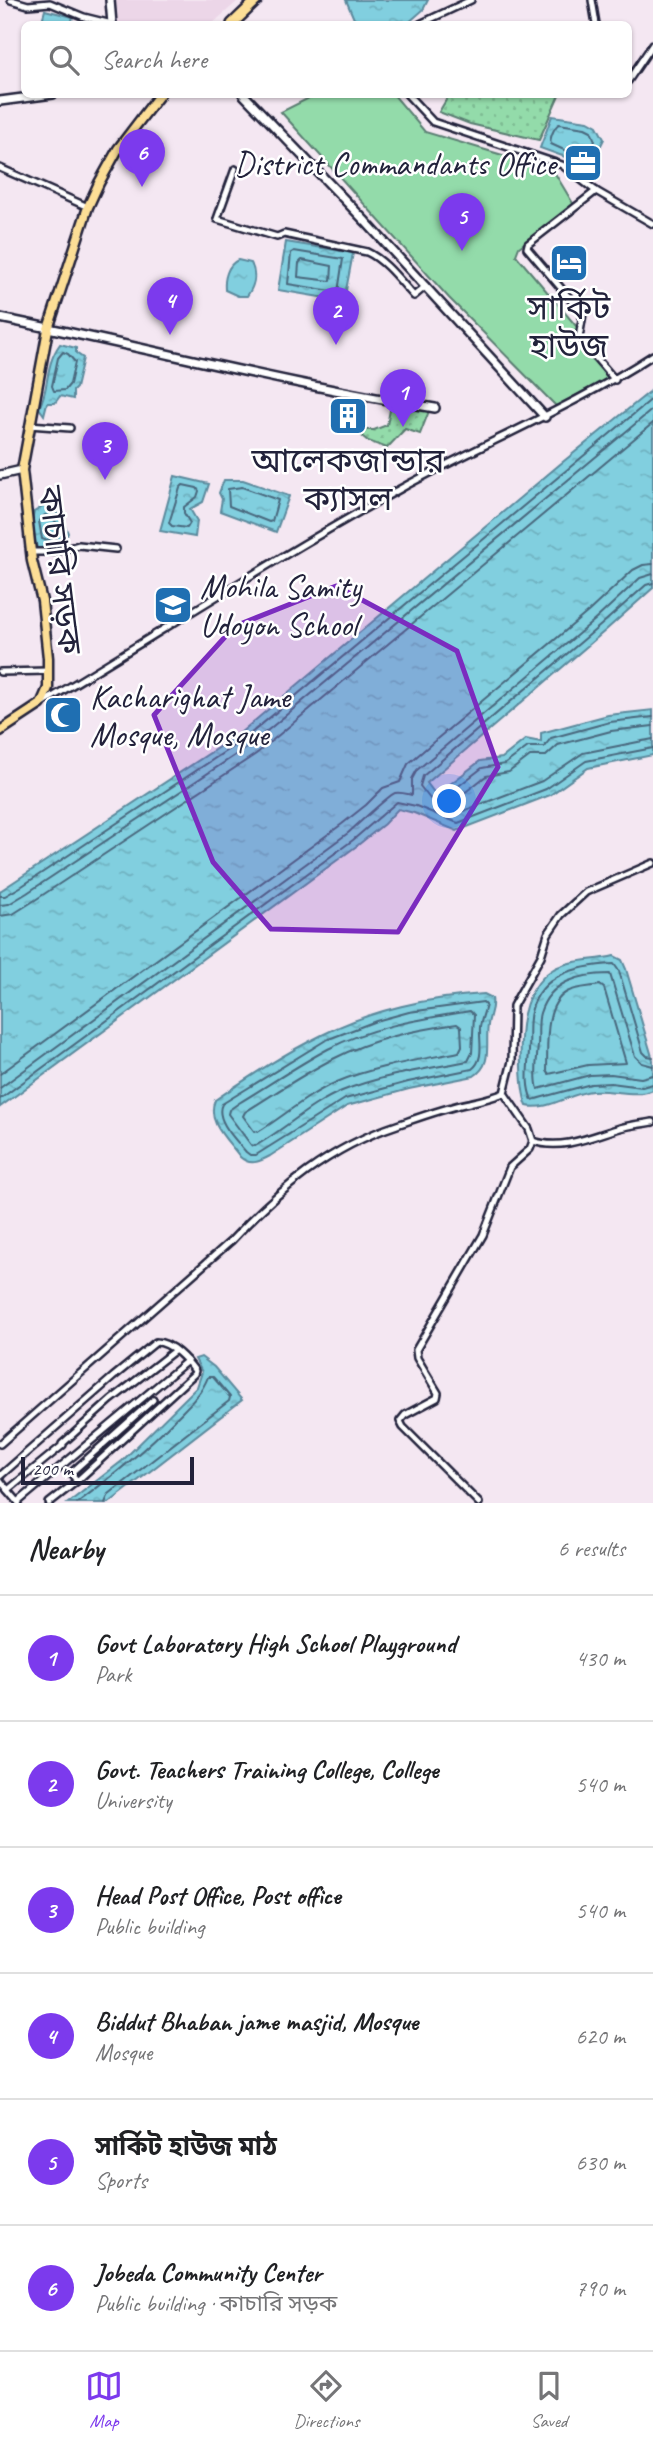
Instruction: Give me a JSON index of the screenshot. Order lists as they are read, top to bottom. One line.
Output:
{"streets":{"main road":["কাচারি সড়ক"]},"places":{"office":["District Commandants Office"],"hotel":["সার্কিট হাউজ"],"building":["আলেকজান্ডার ক্যাসল"],"school or university":["Mohila Samity Udoyon School"],"mosque":["Kacharighat Jame Mosque, Mosque"]},"scale_bar":"200 m","page":{"search":"Search here","pins":["6","5","4","2","1","3"],"scale":"200 m","heading":["Nearby","6 results"],"list":[{"mark":"1","name":"Govt Laboratory High School Playground","note":"Park","value":"430 m"},{"mark":"2","name":"Govt. Teachers Training College, College","note":"University","value":"540 m"},{"mark":"3","name":"Head Post Office, Post office","note":"Public building","value":"540 m"},{"mark":"4","name":"Biddut Bhaban jame masjid, Mosque","note":"Mosque","value":"620 m"},{"mark":"5","name":"সার্কিট হাউজ মাঠ","note":"Sports","value":"630 m"},{"mark":"6","name":"Jobeda Community Center","note":"Public building · কাচারি সড়ক","value":"790 m"}],"nav":["Map","Directions","Saved"]}}
